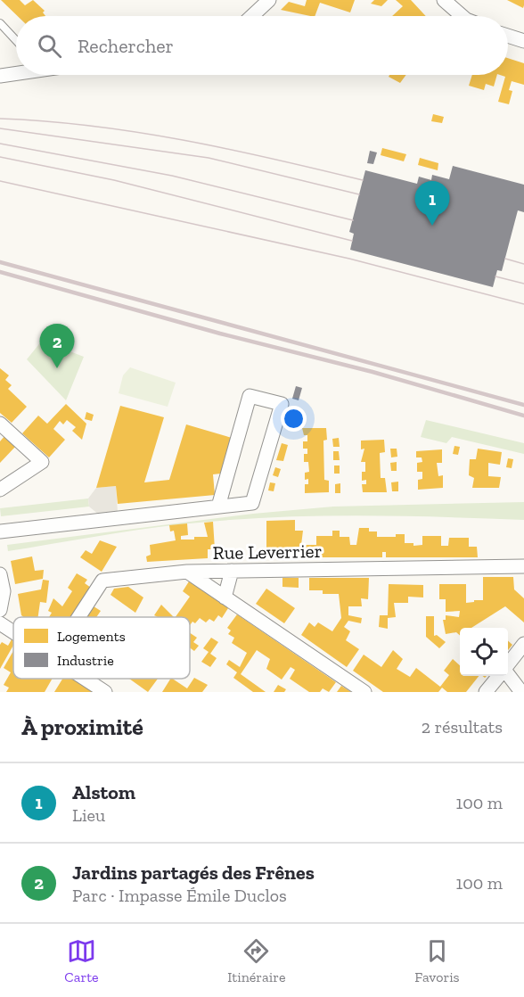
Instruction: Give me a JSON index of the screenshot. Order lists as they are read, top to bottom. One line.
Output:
{"streets":{"street":["Rue Leverrier"]},"legend":["Logements","Industrie"],"page":{"search":"Rechercher","pins":["1","2"],"heading":["À proximité","2 résultats"],"list":[{"mark":"1","name":"Alstom","note":"Lieu","value":"100 m"},{"mark":"2","name":"Jardins partagés des Frênes","note":"Parc · Impasse Émile Duclos","value":"100 m"}],"nav":["Carte","Itinéraire","Favoris"]}}
